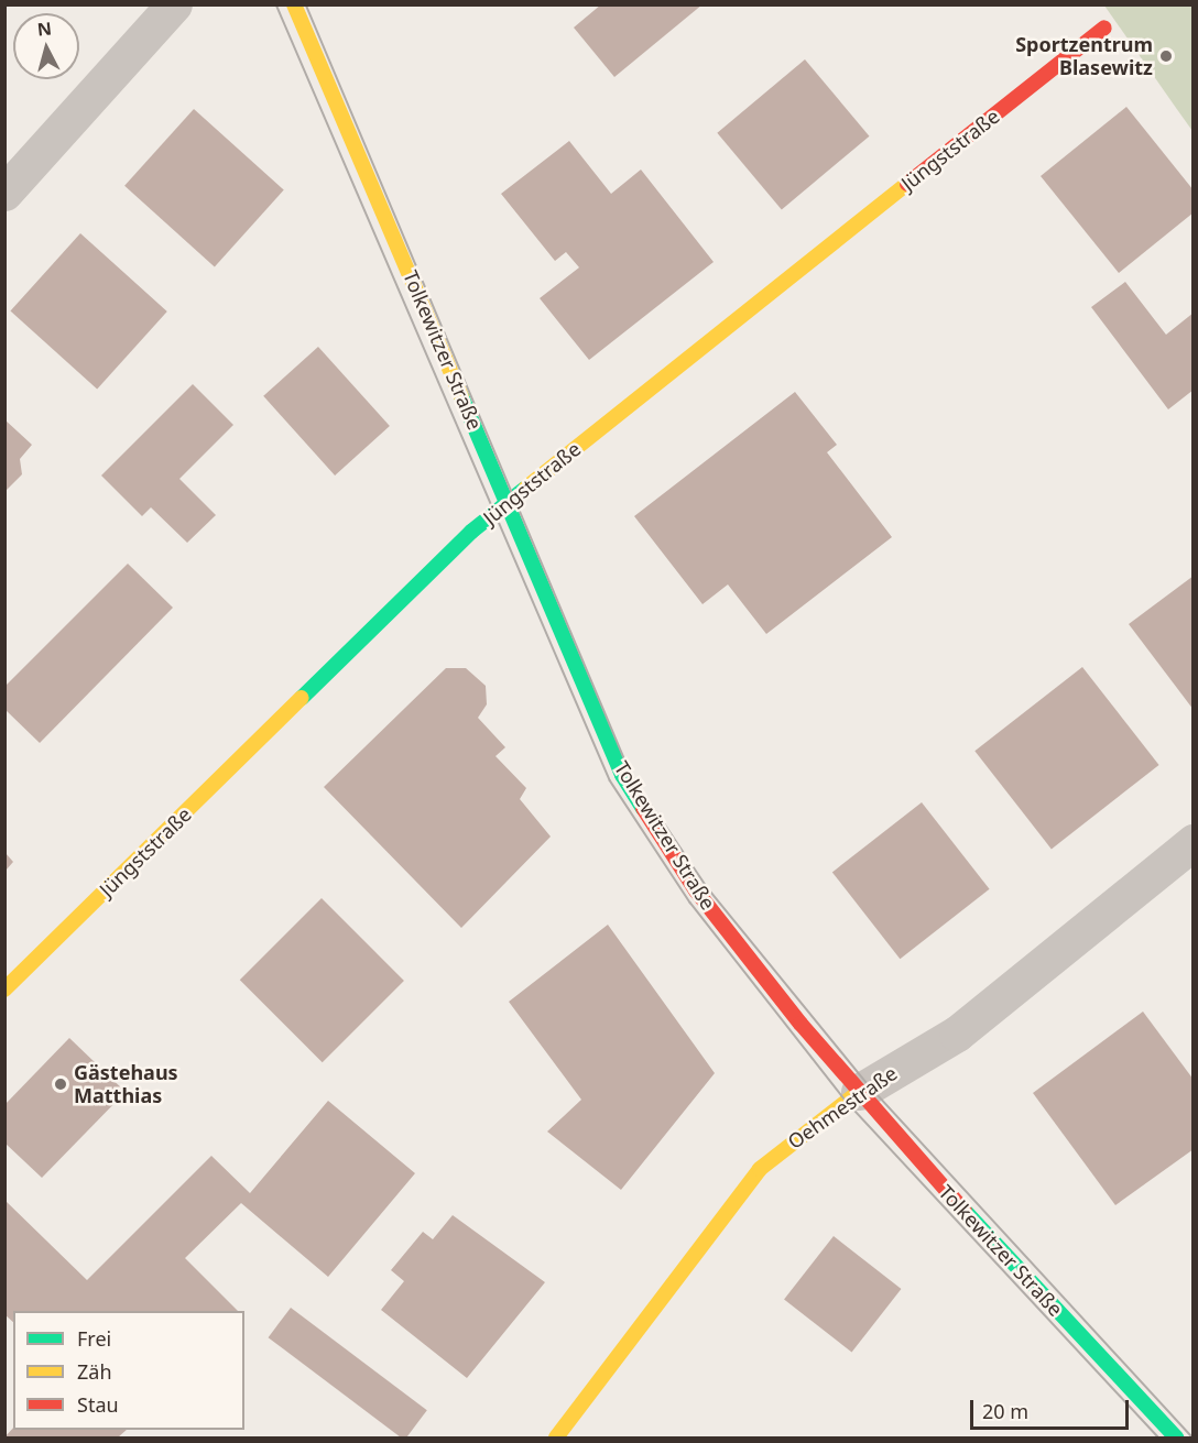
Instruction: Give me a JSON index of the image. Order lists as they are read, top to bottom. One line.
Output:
{"streets":{"main road":["Jüngststraße","Tolkewitzer Straße","Oehmestraße"]},"crossings":[["Jüngststraße","Tolkewitzer Straße"],["Tolkewitzer Straße","Oehmestraße"]],"places":["Sportzentrum Blasewitz","Gästehaus Matthias"],"legend":["Frei","Zäh","Stau"],"scale_bar":"20 m","north":"top"}
